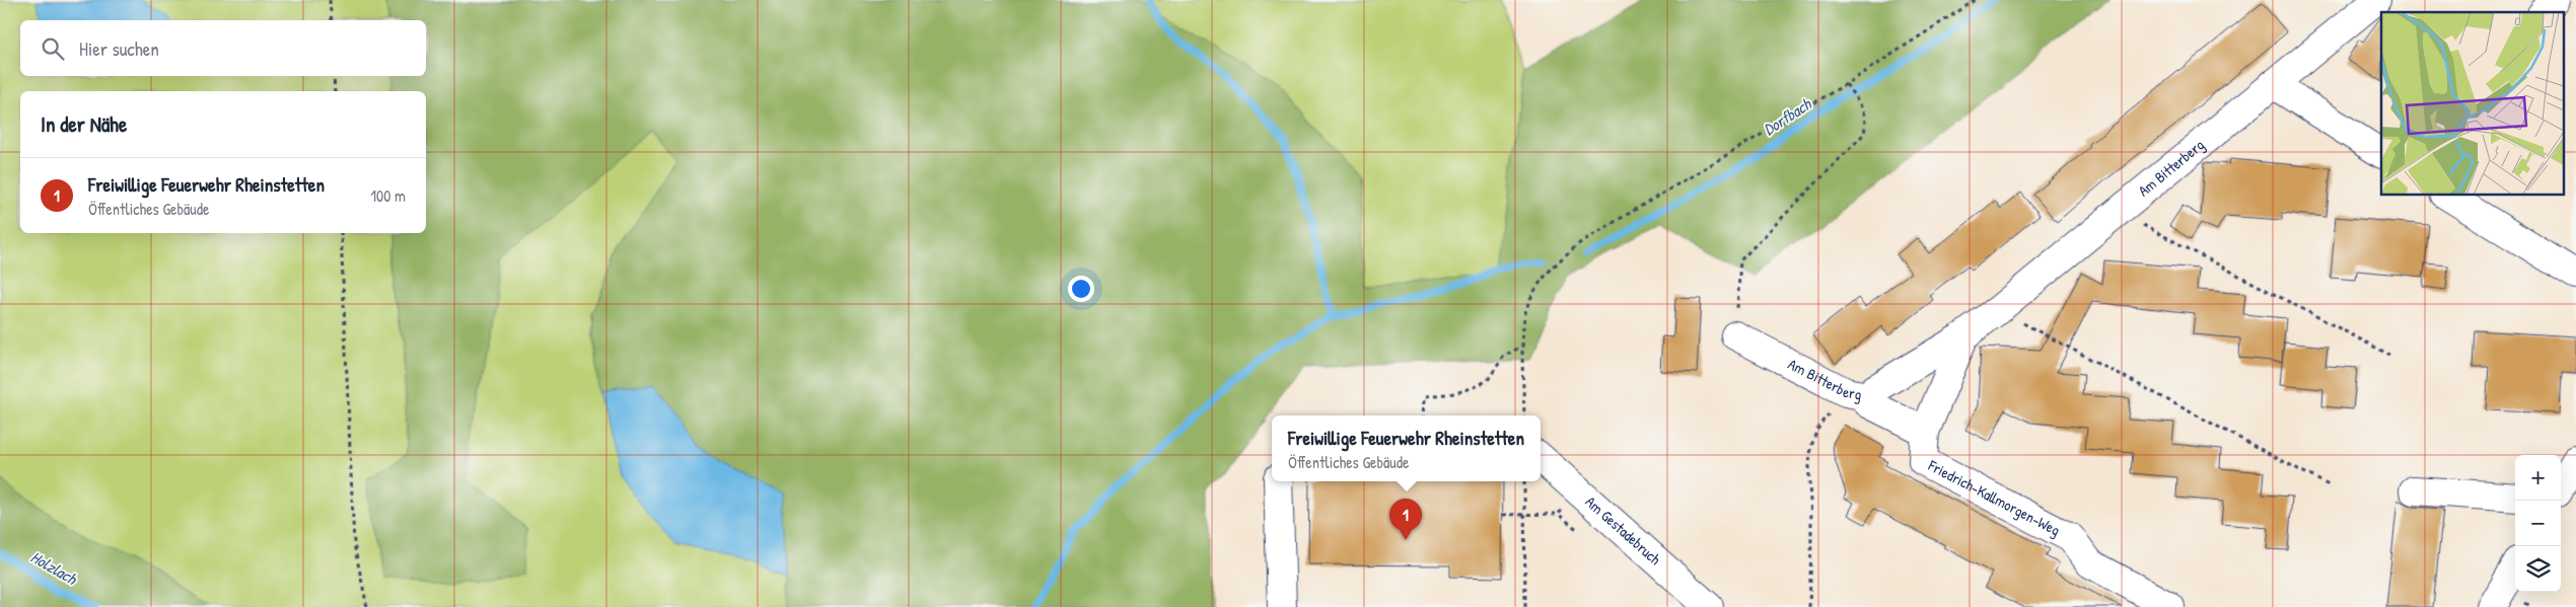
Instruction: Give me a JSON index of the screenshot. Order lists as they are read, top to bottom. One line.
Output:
{"streets":{"street":["Am Bitterberg","Friedrich-Kallmorgen-Weg","Am Gestadebruch"]},"water":["Dorfbach","Holzlach"],"page":{"search":"Hier suchen","heading":"In der Nähe","list":[{"mark":"1","name":"Freiwillige Feuerwehr Rheinstetten","note":"Öffentliches Gebäude","value":"100 m"}],"popup":["Freiwillige Feuerwehr Rheinstetten","Öffentliches Gebäude"],"map_buttons":["+","−"],"pins":"1"}}
